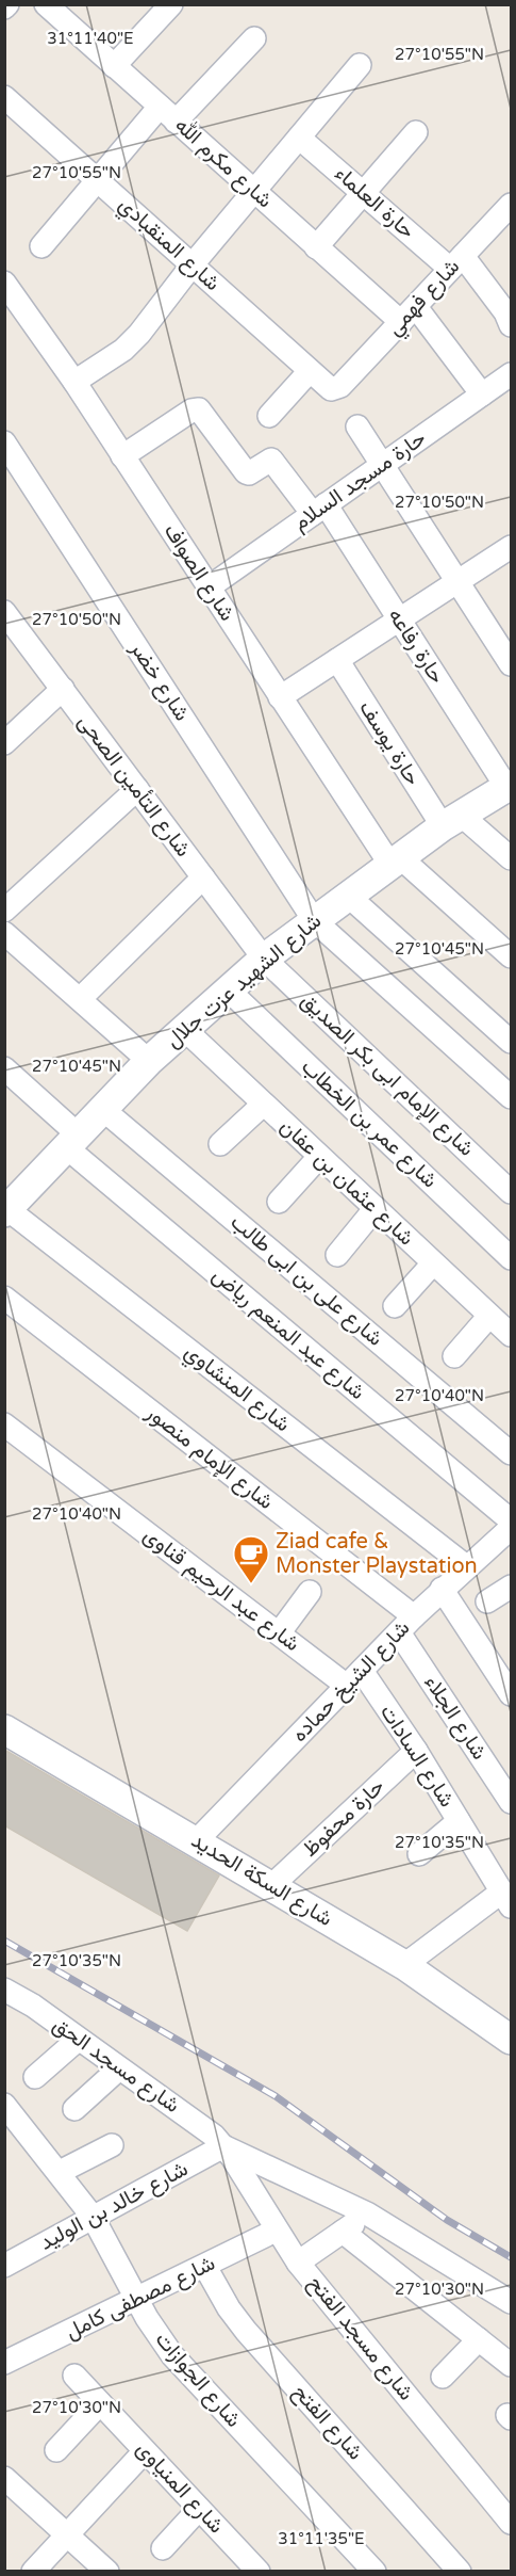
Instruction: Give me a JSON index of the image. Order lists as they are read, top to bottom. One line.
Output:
{"streets":{"street":["شارع مكرم الله","حارة العلماء","شارع المنقبادي","شارع فهمي","حارة مسجد السلام","شارع الصواف","حارة رفاعه","شارع خضر","حارة يوسف","شارع التأمين الصحى","شارع الشهيد عزت جلال","شارع الإمام ابى بكر الصديق","شارع عمر بن الخطاب","شارع عثمان بن عفان","شارع على بن ابى طالب","شارع عبد المنعم رياض","شارع المنشاوي","شارع الإمام منصور","شارع عبد الرحيم قناوى","شارع الشيخ حماده","شارع الجلاء","شارع السادات","حارة محفوظ","شارع السكة الحديد","شارع مسجد الحق","شارع خالد بن الوليد","شارع مصطفى كامل","شارع مسجد الفتح","شارع الجوازات","شارع الفتح","شارع المنياوى"]},"crossings":[["شارع مكرم الله","شارع فهمي"],["شارع مكرم الله","حارة مسجد السلام"],["حارة العلماء","شارع فهمي"],["شارع المنقبادي","شارع فهمي"],["حارة مسجد السلام","شارع الصواف"],["حارة مسجد السلام","حارة رفاعه"],["شارع الصواف","حارة رفاعه"],["شارع الصواف","شارع الشهيد عزت جلال"],["حارة رفاعه","شارع الشهيد عزت جلال"],["شارع خضر","شارع الشهيد عزت جلال"],["حارة يوسف","شارع الشهيد عزت جلال"],["شارع التأمين الصحى","شارع الشهيد عزت جلال"],["شارع التأمين الصحى","شارع الإمام ابى بكر الصديق"],["شارع الشهيد عزت جلال","شارع الإمام ابى بكر الصديق"],["شارع الشهيد عزت جلال","شارع عمر بن الخطاب"],["شارع الشهيد عزت جلال","شارع عثمان بن عفان"],["شارع الشهيد عزت جلال","شارع على بن ابى طالب"],["شارع الشهيد عزت جلال","شارع عبد المنعم رياض"],["شارع الشهيد عزت جلال","شارع المنشاوي"],["شارع عبد المنعم رياض","شارع الشيخ حماده"],["شارع المنشاوي","شارع الشيخ حماده"],["شارع الإمام منصور","شارع الشيخ حماده"],["شارع الإمام منصور","شارع الجلاء"],["شارع عبد الرحيم قناوى","شارع الشيخ حماده"],["شارع عبد الرحيم قناوى","شارع السادات"],["شارع الشيخ حماده","شارع الجلاء"],["شارع الشيخ حماده","شارع السادات"],["شارع الشيخ حماده","شارع السكة الحديد"],["شارع السادات","حارة محفوظ"],["حارة محفوظ","شارع السكة الحديد"],["شارع مسجد الحق","شارع خالد بن الوليد"],["شارع مسجد الحق","شارع مسجد الفتح"],["شارع خالد بن الوليد","شارع مسجد الفتح"],["شارع خالد بن الوليد","شارع الجوازات"],["شارع مصطفى كامل","شارع مسجد الفتح"],["شارع مصطفى كامل","شارع الجوازات"],["شارع مصطفى كامل","شارع الفتح"]],"places":{"cafe":["Ziad cafe & Monster Playstation"]},"coordinates":["31°11'40\"E","27°10'55\"N","27°10'50\"N","27°10'45\"N","27°10'40\"N","27°10'35\"N","27°10'30\"N","31°11'35\"E"]}
